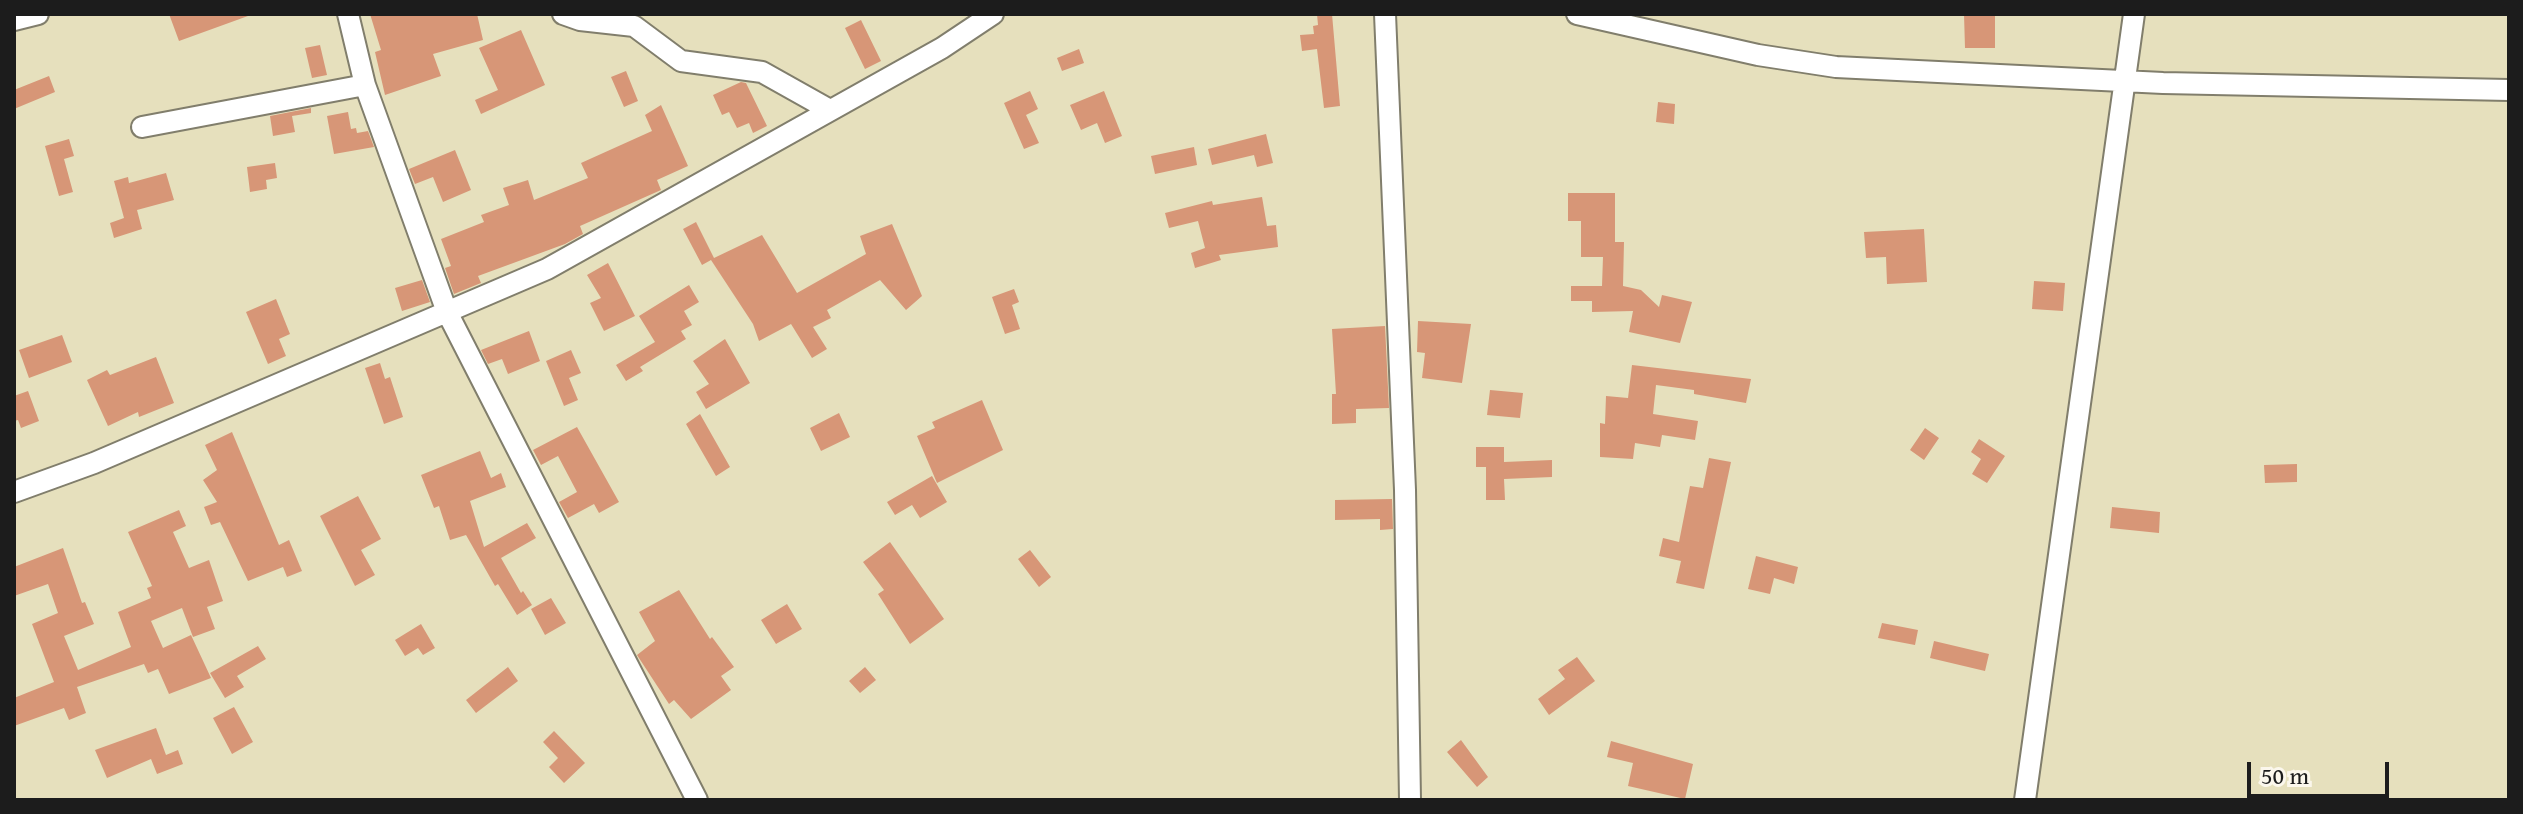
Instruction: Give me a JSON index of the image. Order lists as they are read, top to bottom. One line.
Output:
{"scale_bar":"50 m"}
